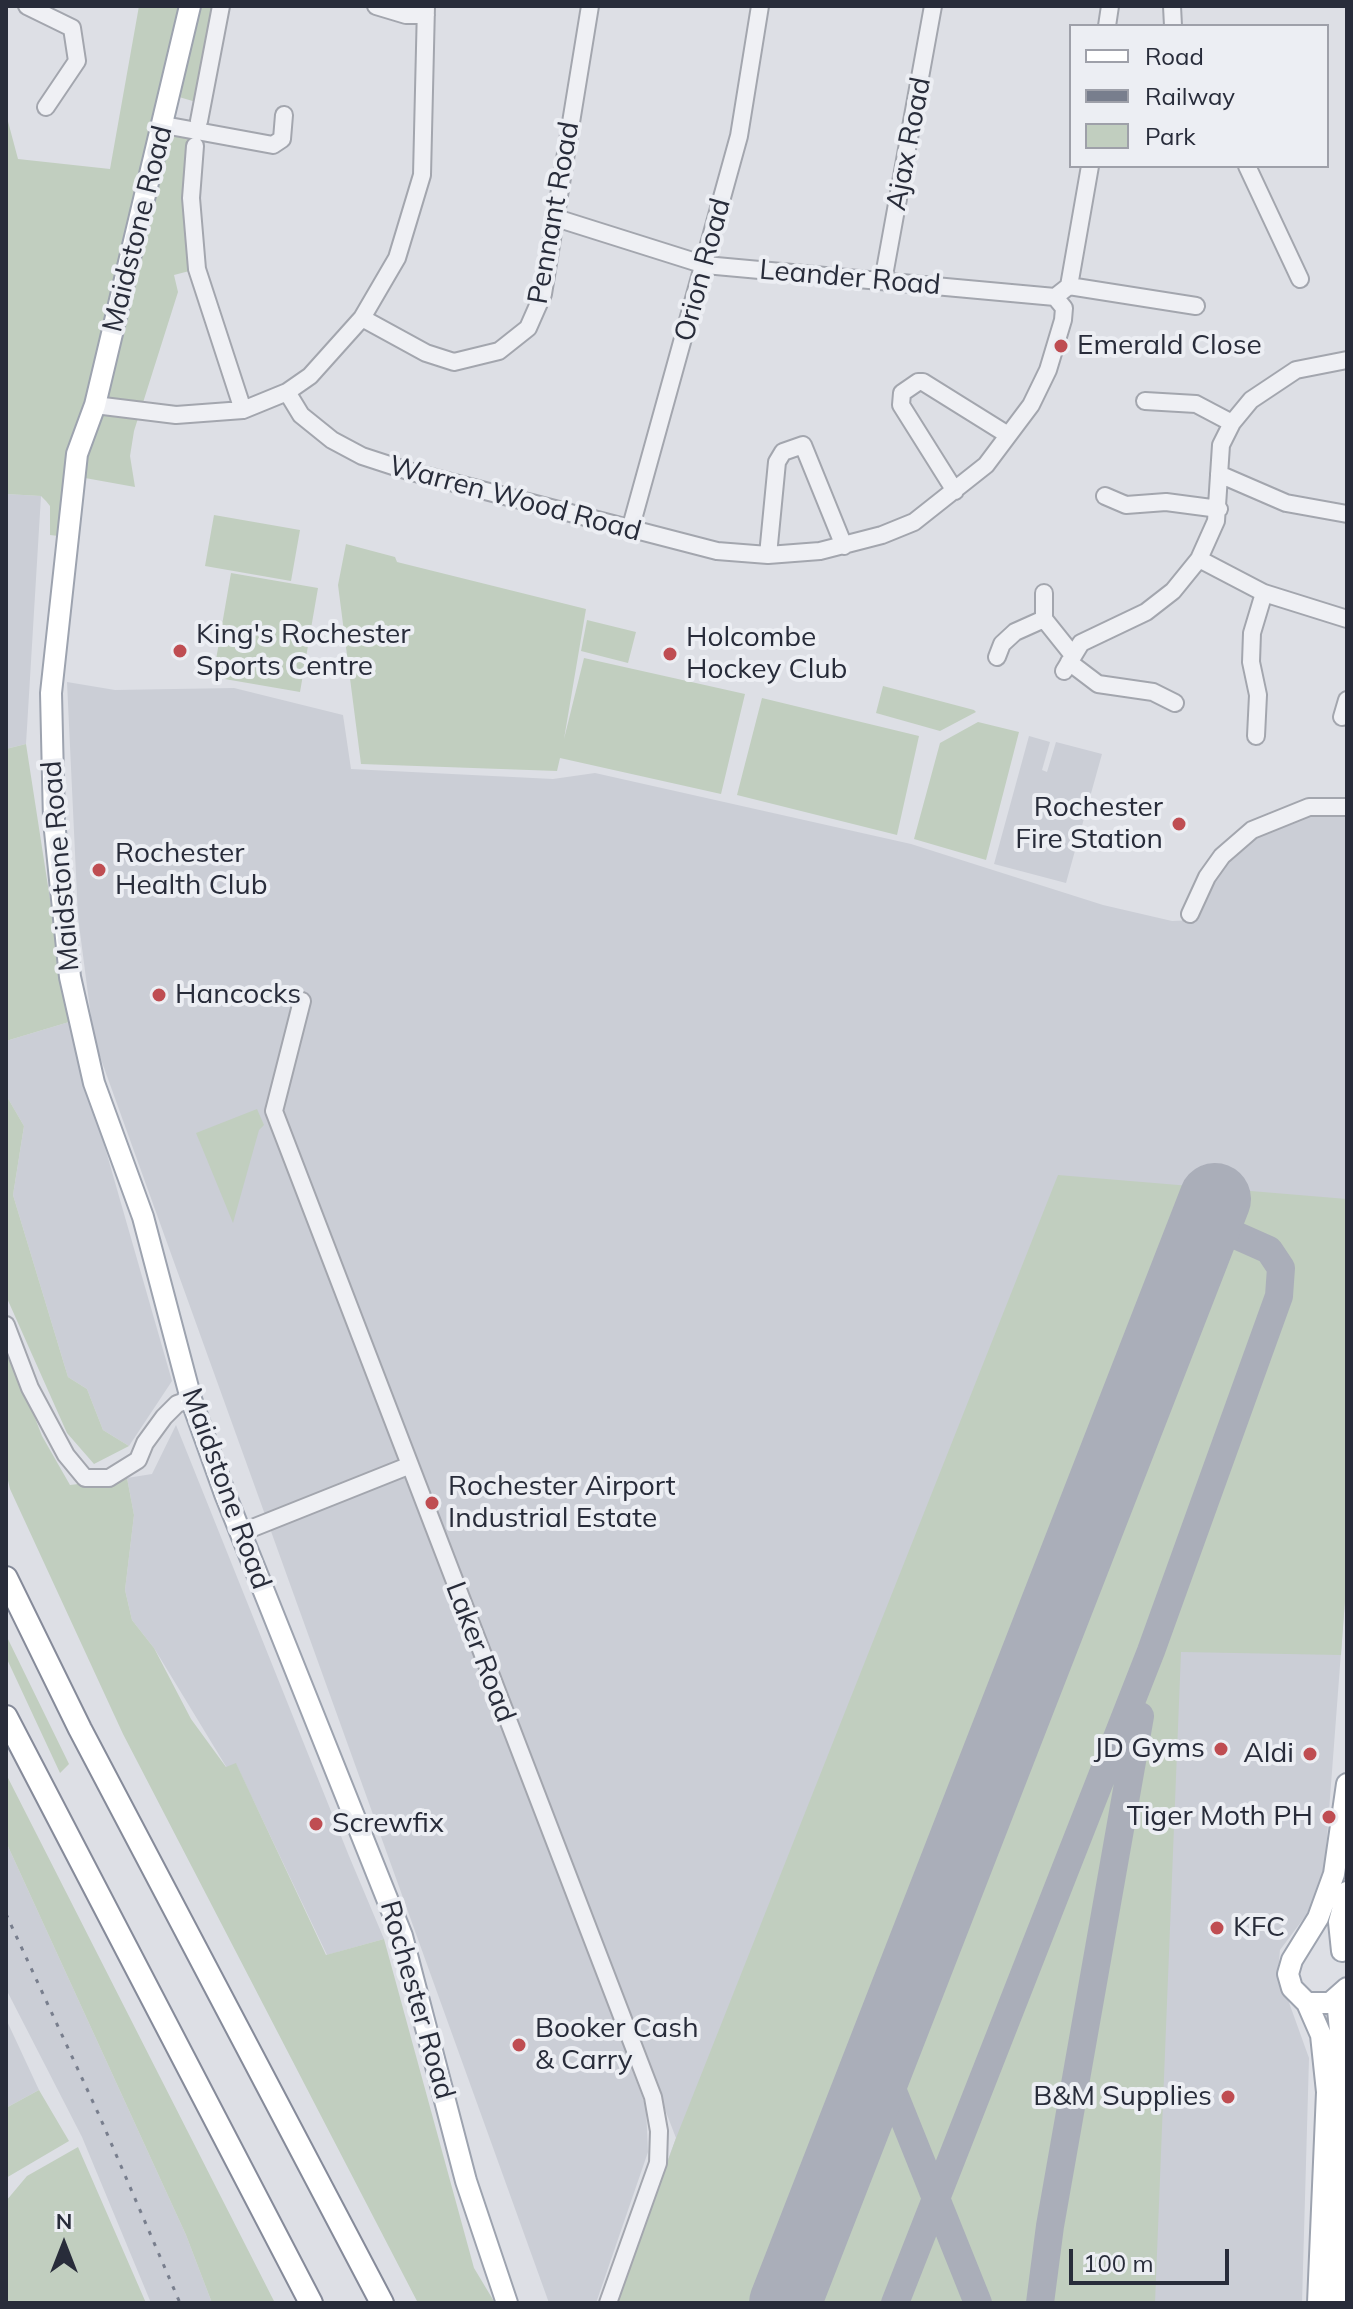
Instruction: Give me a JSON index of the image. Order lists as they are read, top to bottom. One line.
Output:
{"streets":{"main road":["Maidstone Road","Rochester Road"],"street":["Ajax Road","Pennant Road","Orion Road","Leander Road","Warren Wood Road","Laker Road"]},"crossings":[["Ajax Road","Leander Road"],["Pennant Road","Leander Road"],["Maidstone Road","Rochester Road"],["Orion Road","Leander Road"],["Orion Road","Warren Wood Road"],["Leander Road","Warren Wood Road"]],"places":["Emerald Close","King's Rochester Sports Centre","Holcombe Hockey Club","Rochester Fire Station","Rochester Health Club","Hancocks","Rochester Airport Industrial Estate","JD Gyms","Aldi","Tiger Moth PH","Screwfix","KFC","Booker Cash & Carry","B&M Supplies"],"legend":["Road","Railway","Park"],"scale_bar":"100 m","north":"top"}
